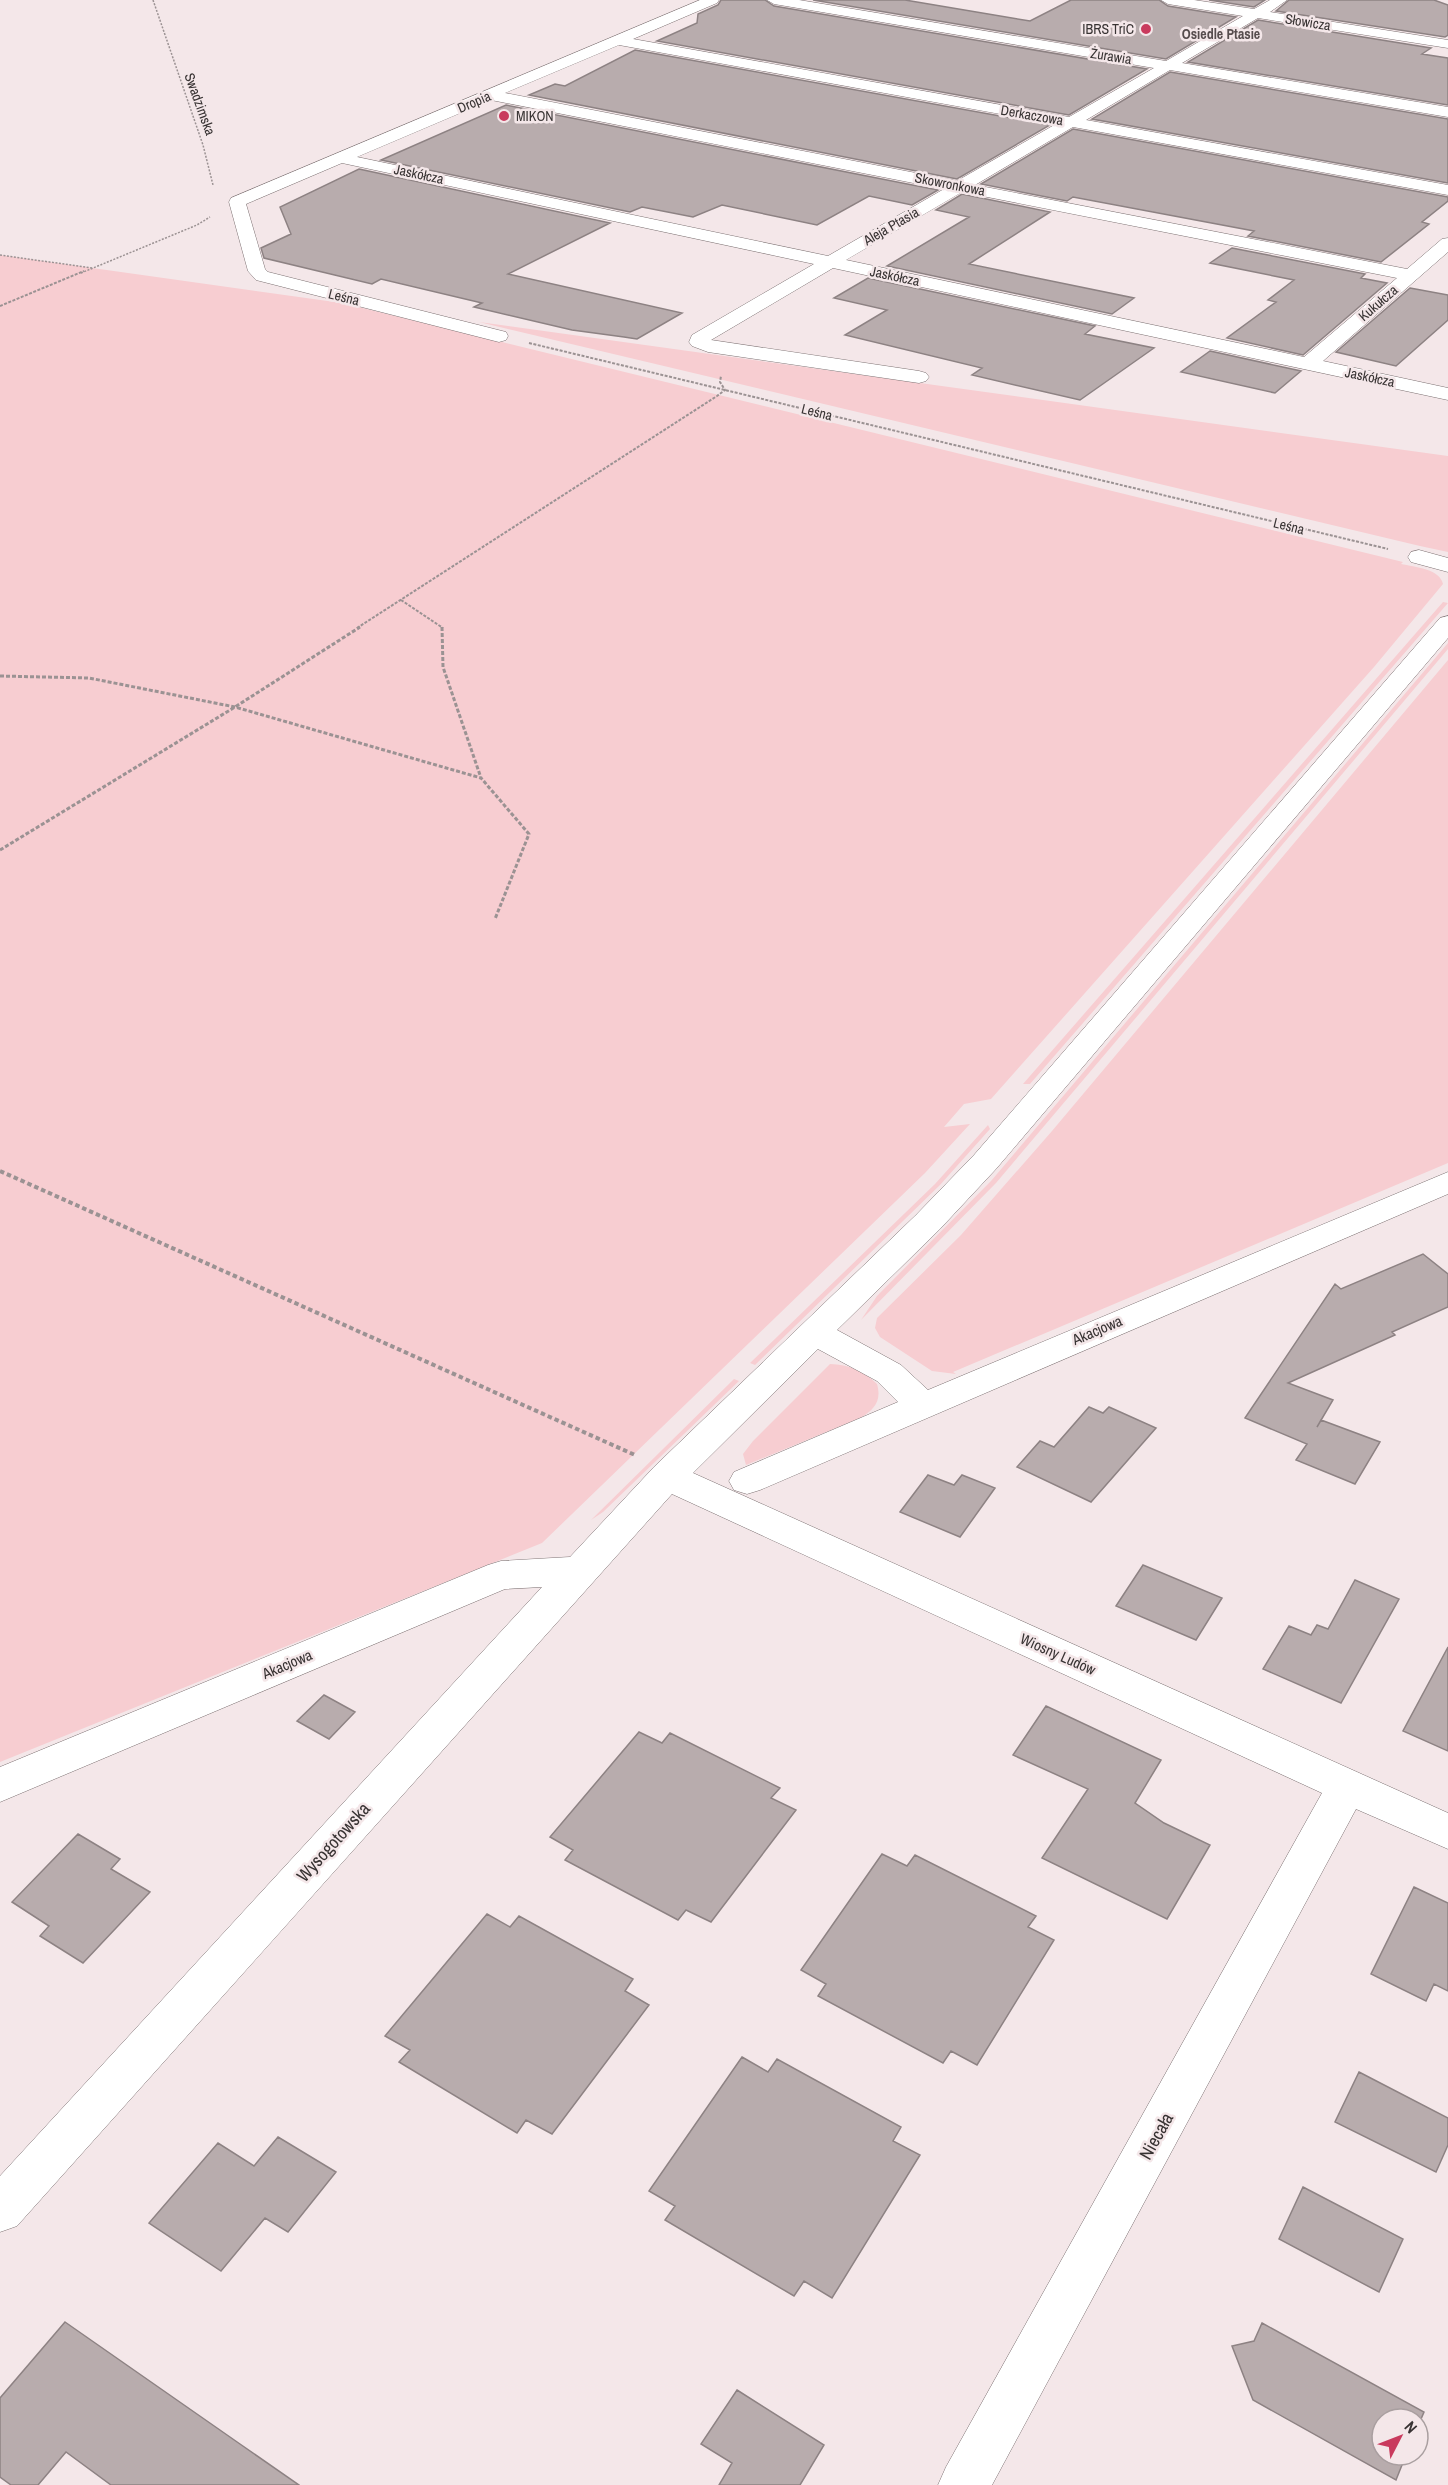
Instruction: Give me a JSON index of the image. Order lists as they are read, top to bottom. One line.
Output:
{"streets":{"street":["Słowicza","Żurawia","Dropia","Derkaczowa","Jaskółcza","Skowronkowa","Aleja Ptasia","Leśna","Kukułcza","Akacjowa","Wiosny Ludów","Wysogotowska","Niecała"],"path":["Swadzimska"]},"crossings":[["Słowicza","Aleja Ptasia"],["Żurawia","Aleja Ptasia"],["Dropia","Swadzimska"],["Dropia","Derkaczowa"],["Dropia","Jaskółcza"],["Dropia","Skowronkowa"],["Dropia","Leśna"],["Swadzimska","Leśna"],["Derkaczowa","Aleja Ptasia"],["Jaskółcza","Aleja Ptasia"],["Jaskółcza","Kukułcza"],["Skowronkowa","Aleja Ptasia"],["Skowronkowa","Kukułcza"],["Akacjowa","Wysogotowska"],["Wiosny Ludów","Wysogotowska"],["Wiosny Ludów","Niecała"]],"districts":["Osiedle Ptasie"],"places":["IBRS TriC","MIKON"],"north":"top right"}
